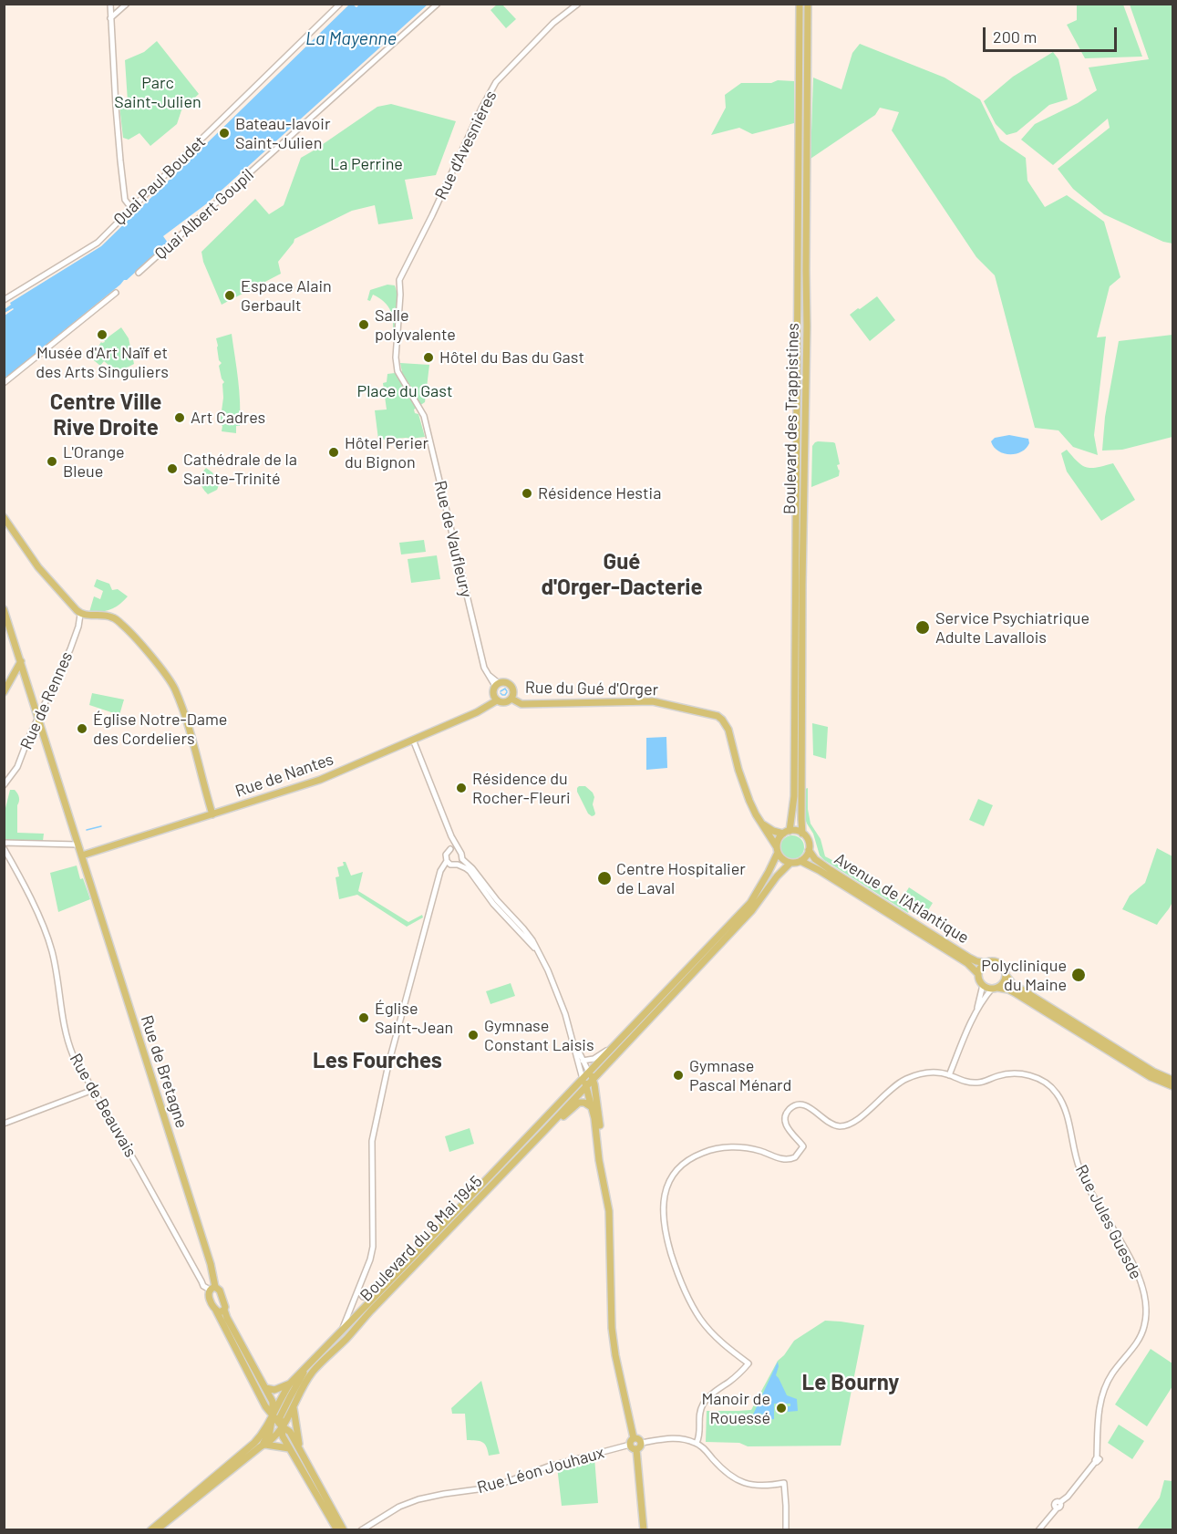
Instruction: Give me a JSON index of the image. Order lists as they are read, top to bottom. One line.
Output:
{"streets":{"main road":["Boulevard des Trappistines","Rue du Gué d'Orger","Rue de Nantes","Avenue de l'Atlantique","Rue de Bretagne","Boulevard du 8 Mai 1945"],"street":["Rue d'Avesnières","Quai Paul Boudet","Quai Albert Goupil","Rue de Vaufleury","Rue de Rennes","Rue de Beauvais","Rue Jules Guesde","Rue Léon Jouhaux"]},"crossings":[["Rue d'Avesnières","Rue de Vaufleury"],["Boulevard des Trappistines","Rue du Gué d'Orger"],["Boulevard des Trappistines","Avenue de l'Atlantique"],["Boulevard des Trappistines","Boulevard du 8 Mai 1945"],["Rue de Vaufleury","Rue du Gué d'Orger"],["Rue de Vaufleury","Rue de Nantes"],["Rue du Gué d'Orger","Rue de Nantes"],["Rue du Gué d'Orger","Avenue de l'Atlantique"],["Rue du Gué d'Orger","Boulevard du 8 Mai 1945"],["Rue de Rennes","Rue de Bretagne"],["Rue de Nantes","Rue de Bretagne"],["Avenue de l'Atlantique","Boulevard du 8 Mai 1945"],["Rue de Bretagne","Rue de Beauvais"],["Rue de Bretagne","Boulevard du 8 Mai 1945"]],"districts":["Centre Ville Rive Droite","Gué d'Orger-Dacterie","Les Fourches","Le Bourny"],"water":["La Mayenne"],"parks":["Parc Saint-Julien","La Perrine","Place du Gast"],"places":["Bateau-lavoir Saint-Julien","Espace Alain Gerbault","Salle polyvalente","Musée d'Art Naïf et des Arts Singuliers","Hôtel du Bas du Gast","Art Cadres","Hôtel Perier du Bignon","L'Orange Bleue","Cathédrale de la Sainte-Trinité","Résidence Hestia","Service Psychiatrique Adulte Lavallois","Église Notre-Dame des Cordeliers","Résidence du Rocher-Fleuri","Centre Hospitalier de Laval","Polyclinique du Maine","Église Saint-Jean","Gymnase Constant Laisis","Gymnase Pascal Ménard","Manoir de Rouessé"],"scale_bar":"200 m"}
